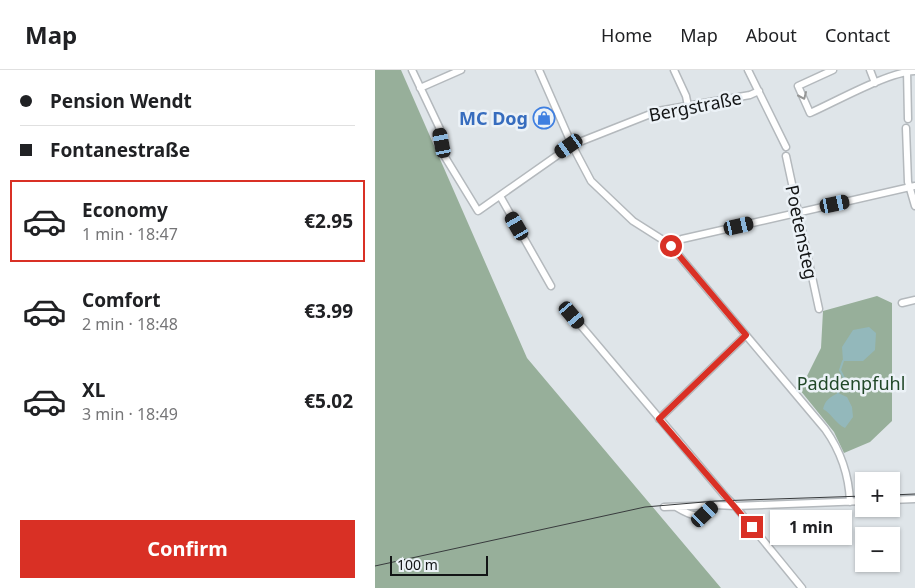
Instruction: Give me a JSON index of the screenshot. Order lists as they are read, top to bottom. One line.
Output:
{"streets":{"street":["Bergstraße","Poetensteg"]},"parks":["Paddenpfuhl"],"places":{"shop":["MC Dog"]},"scale_bar":"100 m","page":{"header":"Map","nav":["Home","Map","About","Contact"],"banner":["Pension Wendt","Fontanestraße"],"list":[{"name":"Economy","note":"1 min · 18:47","value":"€2.95"},{"name":"Comfort","note":"2 min · 18:48","value":"€3.99"},{"name":"XL","note":"3 min · 18:49","value":"€5.02"}],"map_buttons":["+","−"],"buttons":"Confirm","bubble":"1 min","scale":"100 m"}}
